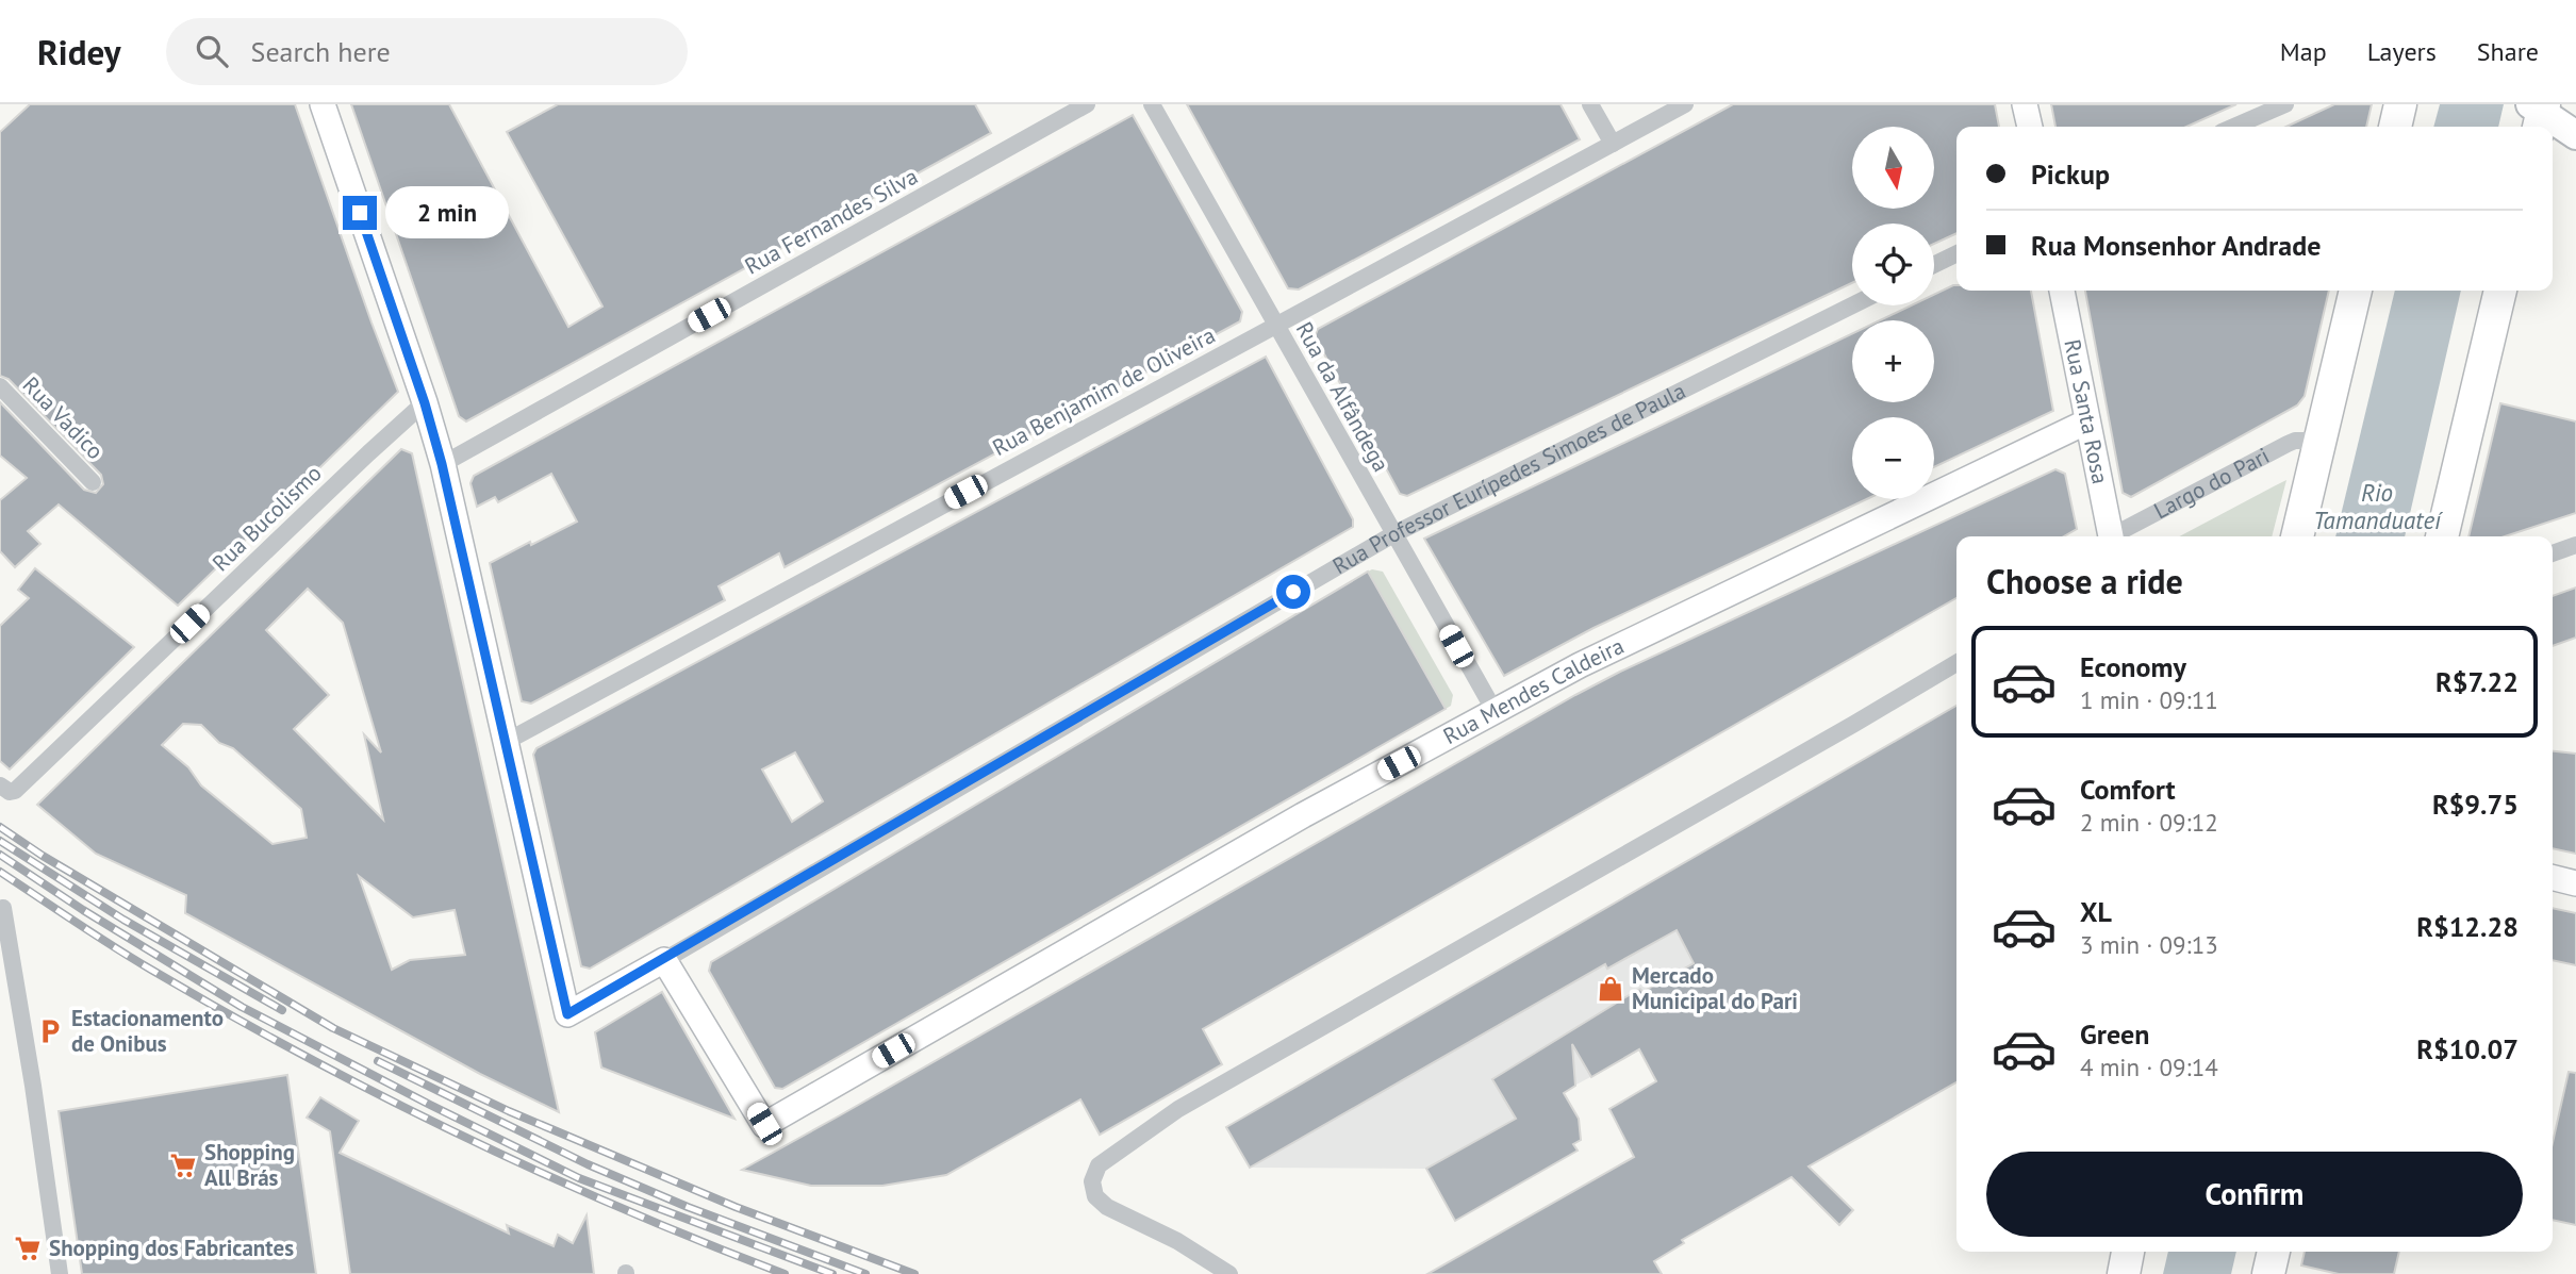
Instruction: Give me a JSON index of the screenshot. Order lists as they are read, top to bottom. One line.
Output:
{"streets":{"street":["Rua Fernandes Silva","Rua Benjamim de Oliveira","Rua da Alfândega","Rua Santa Rosa","Rua Vadico","Rua Professor Eurípedes Simoes de Paula","Largo do Pari","Rua Bucolismo","Rua Mendes Caldeira"]},"crossings":[["Rua Benjamim de Oliveira","Rua da Alfândega"],["Rua Benjamim de Oliveira","Rua Professor Eurípedes Simoes de Paula"],["Rua da Alfândega","Rua Professor Eurípedes Simoes de Paula"],["Rua da Alfândega","Rua Mendes Caldeira"],["Rua Santa Rosa","Rua Mendes Caldeira"],["Rua Professor Eurípedes Simoes de Paula","Rua Mendes Caldeira"]],"water":["Rio Tamanduateí"],"places":{"shop":["Mercado Municipal do Pari"],"parking":["Estacionamento de Onibus"],"supermarket":["Shopping All Brás","Shopping dos Fabricantes"]},"north":"bottom","page":{"header":"Ridey","search":"Search here","nav":["Map","Layers","Share"],"map_buttons":["+","−"],"banner":["Pickup","Rua Monsenhor Andrade"],"bubble":"2 min","heading":"Choose a ride","list":[{"name":"Economy","note":"1 min · 09:11","value":"R$7.22"},{"name":"Comfort","note":"2 min · 09:12","value":"R$9.75"},{"name":"XL","note":"3 min · 09:13","value":"R$12.28"},{"name":"Green","note":"4 min · 09:14","value":"R$10.07"}],"buttons":"Confirm"}}
